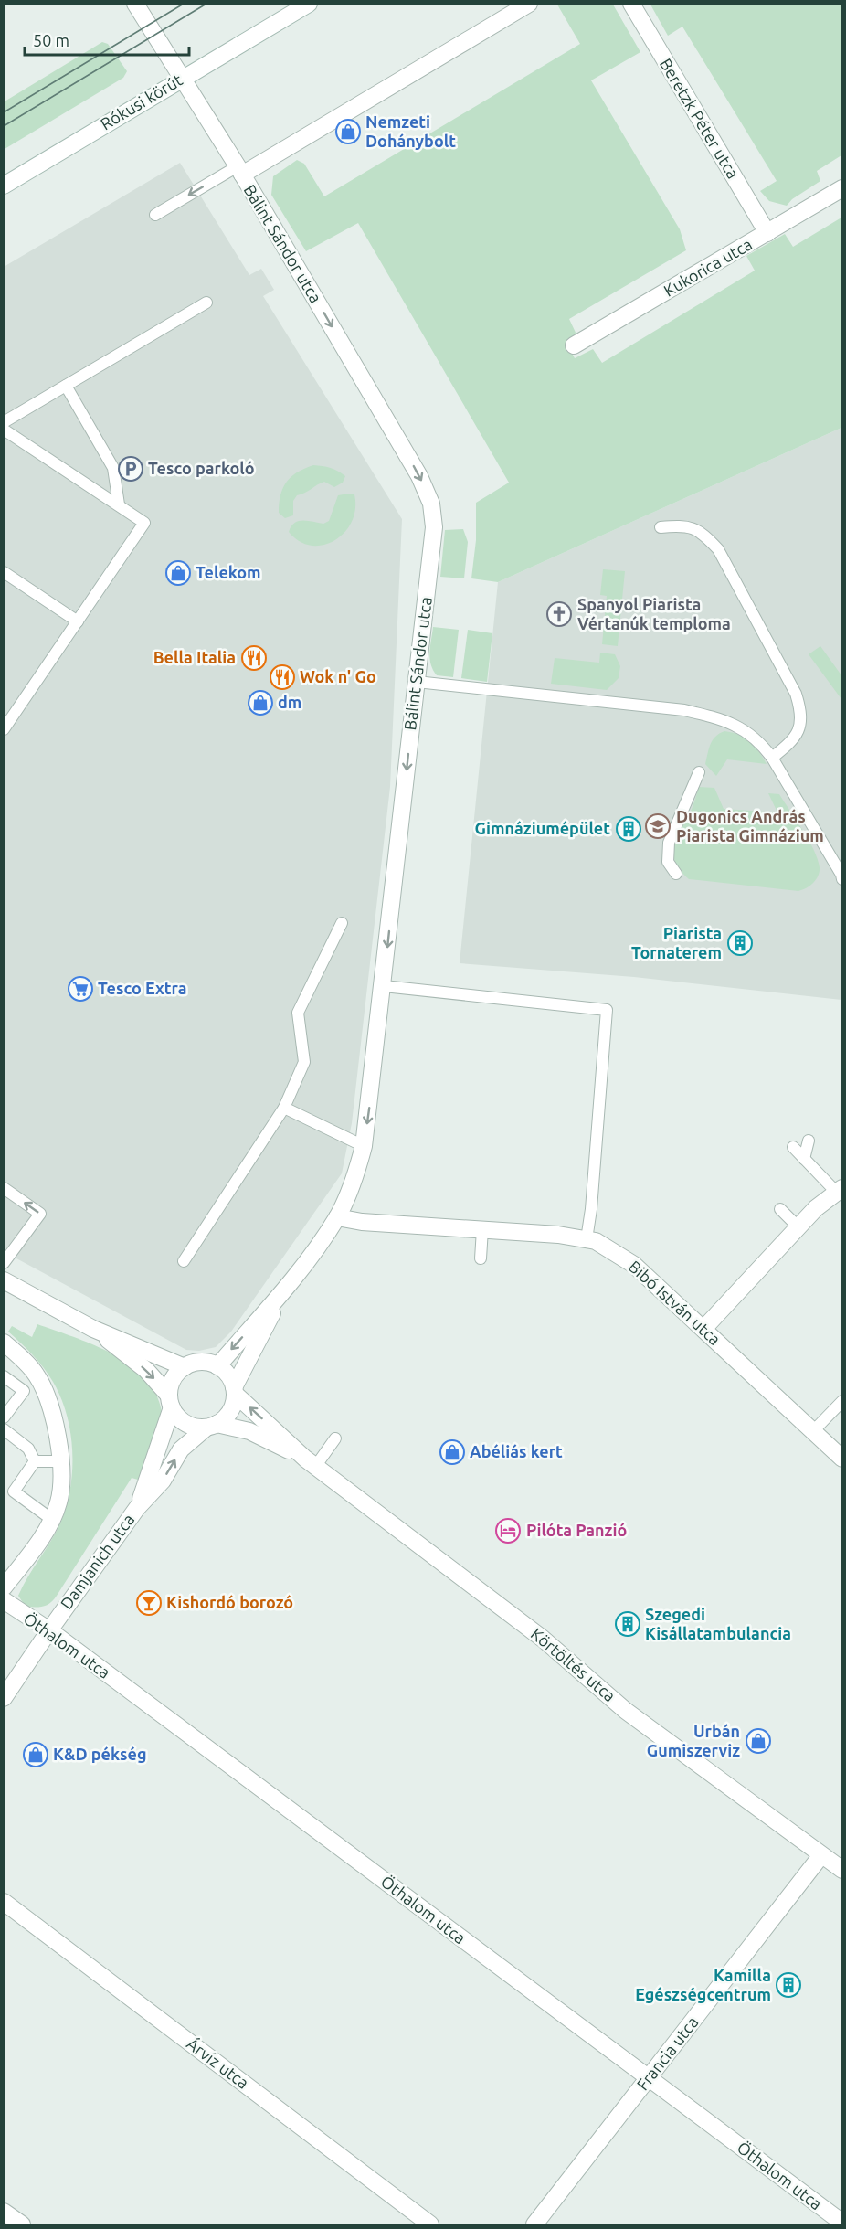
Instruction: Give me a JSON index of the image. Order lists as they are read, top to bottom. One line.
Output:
{"streets":{"street":["Rókusi körút","Beretzk Péter utca","Bálint Sándor utca","Kukorica utca","Bibó István utca","Damjanich utca","Öthalom utca","Körtöltés utca","Francia utca","Árvíz utca"]},"crossings":[["Rókusi körút","Bálint Sándor utca"],["Beretzk Péter utca","Kukorica utca"],["Bálint Sándor utca","Bibó István utca"],["Bálint Sándor utca","Damjanich utca"],["Bálint Sándor utca","Körtöltés utca"],["Damjanich utca","Öthalom utca"],["Damjanich utca","Körtöltés utca"],["Öthalom utca","Francia utca"],["Körtöltés utca","Francia utca"]],"one_way":["Bálint Sándor utca"],"places":{"shop":["Nemzeti Dohánybolt","Telekom","dm","Abéliás kert","Urbán Gumiszerviz","K&D pékség"],"parking":["Tesco parkoló"],"church":["Spanyol Piarista Vértanúk temploma"],"restaurant":["Bella Italia","Wok n' Go"],"school or university":["Dugonics András Piarista Gimnázium"],"building":["Gimnáziumépület","Piarista Tornaterem","Szegedi Kisállatambulancia","Kamilla Egészségcentrum"],"supermarket":["Tesco Extra"],"hotel":["Pilóta Panzió"],"bar":["Kishordó borozó"]},"scale_bar":"50 m"}
